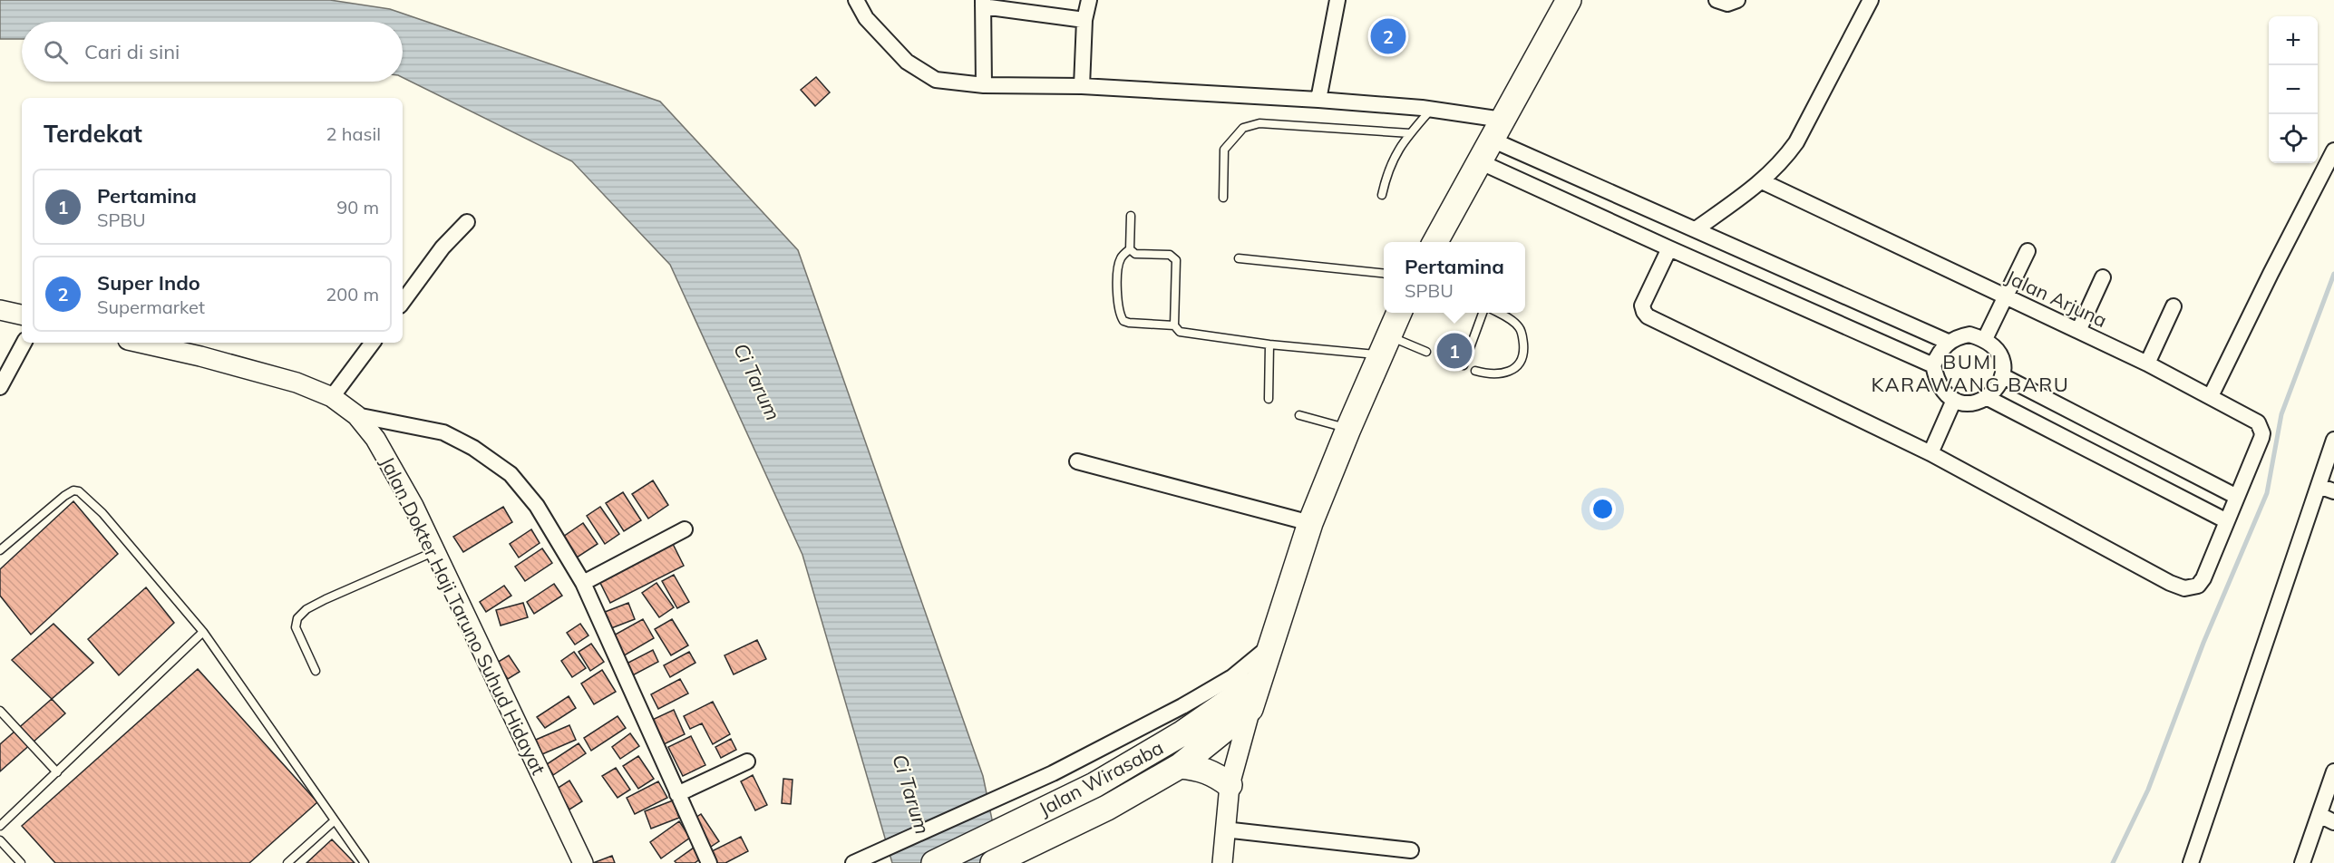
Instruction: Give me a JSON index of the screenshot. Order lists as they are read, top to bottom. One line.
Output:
{"streets":{"main road":["Jalan Wirasaba"],"street":["Jalan Arjuna","Jalan Dokter Haji Taruno Suhud Hidayat"]},"districts":["BUMI KARAWANG BARU"],"water":["Ci Tarum"],"page":{"map_buttons":["+","−"],"pins":["2","1"],"search":"Cari di sini","heading":["Terdekat","2 hasil"],"list":[{"mark":"1","name":"Pertamina","note":"SPBU","value":"90 m"},{"mark":"2","name":"Super Indo","note":"Supermarket","value":"200 m"}],"popup":["Pertamina","SPBU"]}}
